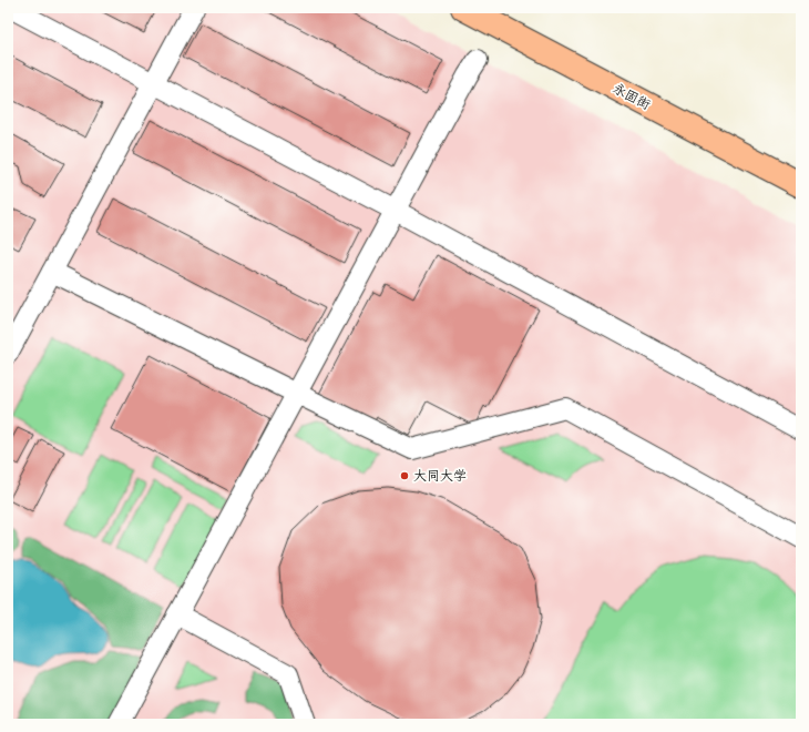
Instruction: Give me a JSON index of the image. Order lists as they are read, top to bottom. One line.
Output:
{"streets":{"main road":["永固街"]},"places":["大同大学"]}
